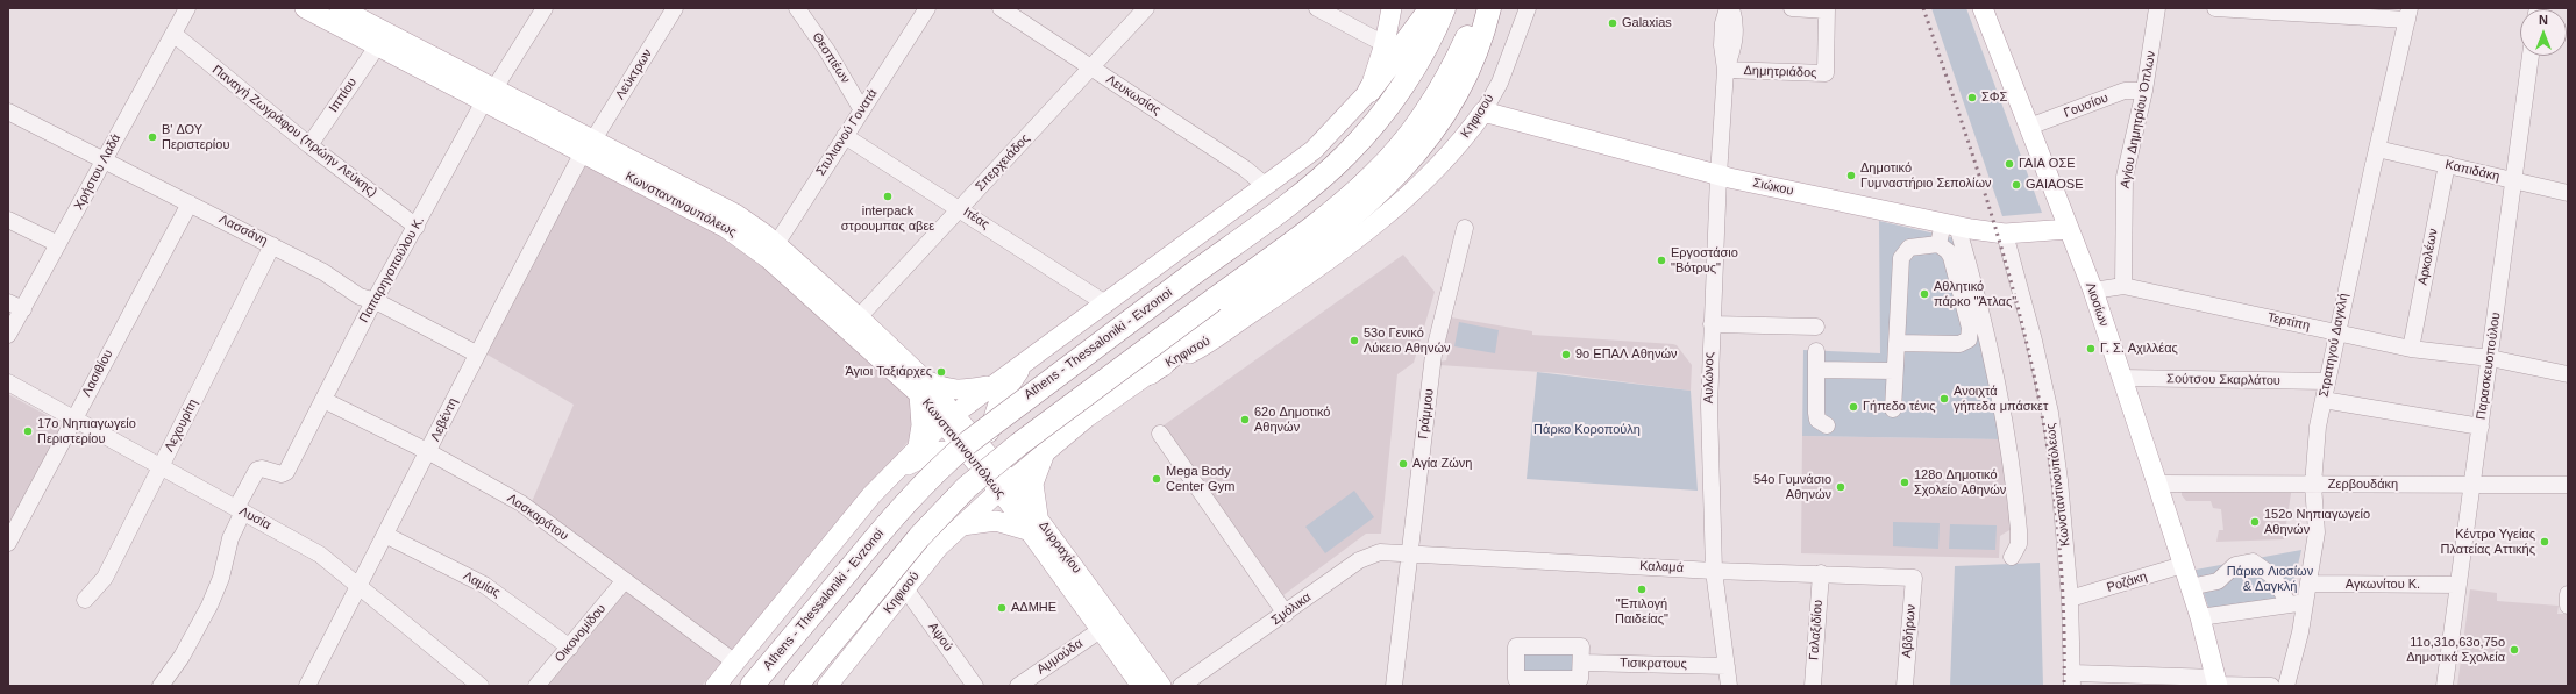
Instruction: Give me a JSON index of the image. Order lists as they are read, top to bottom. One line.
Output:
{"streets":{"highway":["Athens - Thessaloniki - Evzonoi"],"main road":["Κηφισού","Σιώκου","Κωνσταντινουπόλεως","Λιοσίων","Δυρραχίου"],"street":["Θεσπιέων","Δημητριάδος","Λεύκτρων","Ιππίου","Λευκωσίας","Γουσίου","Αγίου Δημητρίου Όπλων","Παναγή Ζωγράφου (πρώην Λεύκης)","Στυλιανού Γονατά","Σπερχειάδος","Καπιδάκη","Χρήστου Λαδά","Ιτέας","Λασσάνη","Αρκολέων","Παπαρηγοπούλου Κ.","Τερτίπη","Στρατηγού Δαγκλή","Παρασκευοπούλου","Λασιθίου","Αυλώνος","Σούτσου Σκαρλάτου","Γράμμου","Λεβέντη","Λεχουρίτη","Ζερβουδάκη","Λασκαράτου","Λυσία","Καλαμά","Ροζάκη","Λαμίας","Αγκωνίτου Κ.","Σμόλικα","Γαλαξιδίου","Αβδήρων","Οικονομίδου","Αψού","Αμμούδα","Τισικρατους"]},"crossings":[["Θεσπιέων","Στυλιανού Γονατά"],["Δημητριάδος","Αυλώνος"],["Λεύκτρων","Κωνσταντινουπόλεως"],["Λεύκτρων","Λεβέντη"],["Ιππίου","Παναγή Ζωγράφου (πρώην Λεύκης)"],["Ιππίου","Κωνσταντινουπόλεως"],["Λευκωσίας","Σπερχειάδος"],["Γουσίου","Αγίου Δημητρίου Όπλων"],["Γουσίου","Λιοσίων"],["Κηφισού","Σιώκου"],["Κηφισού","Κωνσταντινουπόλεως"],["Κηφισού","Δυρραχίου"],["Κηφισού","Αψού"],["Αγίου Δημητρίου Όπλων","Τερτίπη"],["Παναγή Ζωγράφου (πρώην Λεύκης)","Χρήστου Λαδά"],["Παναγή Ζωγράφου (πρώην Λεύκης)","Παπαρηγοπούλου Κ."],["Στυλιανού Γονατά","Κωνσταντινουπόλεως"],["Στυλιανού Γονατά","Ιτέας"],["Σπερχειάδος","Κωνσταντινουπόλεως"],["Σπερχειάδος","Ιτέας"],["Καπιδάκη","Αρκολέων"],["Καπιδάκη","Στρατηγού Δαγκλή"],["Καπιδάκη","Παρασκευοπούλου"],["Χρήστου Λαδά","Λασσάνη"],["Σιώκου","Κωνσταντινουπόλεως"],["Σιώκου","Λιοσίων"],["Σιώκου","Αυλώνος"],["Κωνσταντινουπόλεως","Παπαρηγοπούλου Κ."],["Κωνσταντινουπόλεως","Λεβέντη"],["Κωνσταντινουπόλεως","Δυρραχίου"],["Κωνσταντινουπόλεως","Ροζάκη"],["Λασσάνη","Παπαρηγοπούλου Κ."],["Λασσάνη","Λασιθίου"],["Λασσάνη","Λεβέντη"],["Λασσάνη","Λεχουρίτη"],["Αρκολέων","Τερτίπη"],["Παπαρηγοπούλου Κ.","Λασκαράτου"],["Παπαρηγοπούλου Κ.","Λυσία"],["Λιοσίων","Τερτίπη"],["Λιοσίων","Σούτσου Σκαρλάτου"],["Λιοσίων","Ζερβουδάκη"],["Λιοσίων","Ροζάκη"],["Τερτίπη","Στρατηγού Δαγκλή"],["Τερτίπη","Παρασκευοπούλου"],["Στρατηγού Δαγκλή","Σούτσου Σκαρλάτου"],["Στρατηγού Δαγκλή","Ζερβουδάκη"],["Στρατηγού Δαγκλή","Αγκωνίτου Κ."],["Παρασκευοπούλου","Ζερβουδάκη"],["Παρασκευοπούλου","Αγκωνίτου Κ."],["Λασιθίου","Λυσία"],["Αυλώνος","Καλαμά"],["Αυλώνος","Τισικρατους"],["Γράμμου","Καλαμά"],["Γράμμου","Σμόλικα"],["Λεβέντη","Λασκαράτου"],["Λεβέντη","Λυσία"],["Λεβέντη","Λαμίας"],["Λεχουρίτη","Λυσία"],["Λασκαράτου","Οικονομίδου"],["Δυρραχίου","Αμμούδα"],["Καλαμά","Σμόλικα"],["Καλαμά","Γαλαξιδίου"],["Καλαμά","Αβδήρων"],["Λαμίας","Οικονομίδου"]],"parks":["Πάρκο Κοροπούλη","Πάρκο Λιοσίων & Δαγκλή"],"places":["Galaxias","ΣΦΣ","Β' ΔΟΥ Περιστερίου","ΓΑΙΑ ΟΣΕ","Δημοτικό Γυμναστήριο Σεπολίων","GAIAOSE","interpack στρουμπας αβεε","Εργοστάσιο \"Βότρυς\"","Αθλητικό πάρκο \"Άτλας\"","53ο Γενικό Λύκειο Αθηνών","Γ. Σ. Αχιλλέας","9ο ΕΠΑΛ Αθηνών","Άγιοι Ταξιάρχες","Ανοιχτά γήπεδα μπάσκετ","Γήπεδο τένις","62ο Δημοτικό Αθηνών","17ο Νηπιαγωγείο Περιστερίου","Αγία Ζώνη","Mega Body Center Gym","128ο Δημοτικό Σχολείο Αθηνών","54ο Γυμνάσιο Αθηνών","152ο Νηπιαγωγείο Αθηνών","Κέντρο Υγείας Πλατείας Αττικής","\"Επιλογή Παιδείας\"","ΑΔΜΗΕ","11ο,31ο,63ο,75ο Δημοτικά Σχολεία"],"north":"top"}
